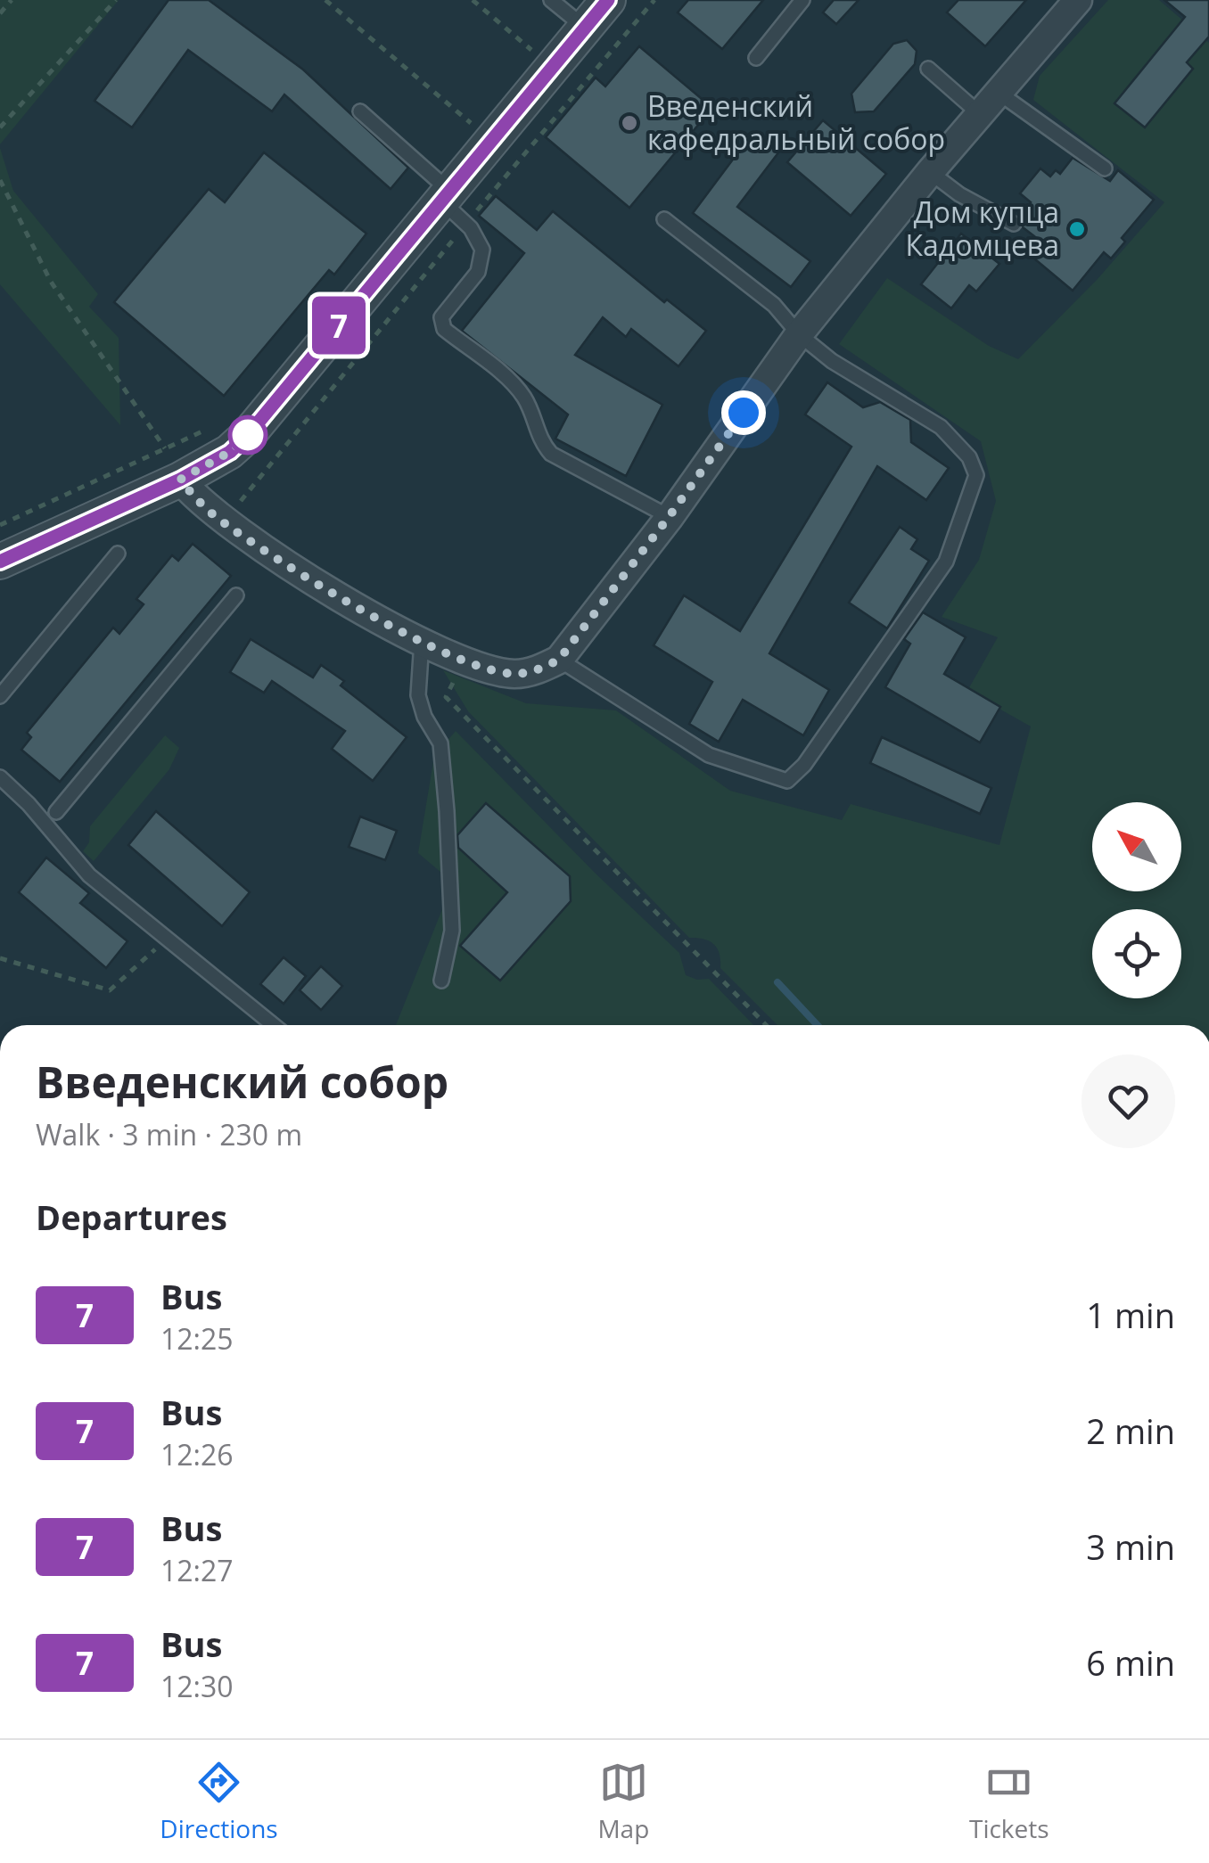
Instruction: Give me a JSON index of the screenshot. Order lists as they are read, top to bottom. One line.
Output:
{"places":["Введенский кафедральный собор","Дом купца Кадомцева"],"lines":["bus line 7"],"north":"top left","page":{"on_map":"7","heading":[["Введенский собор","Walk · 3 min · 230 m"],"Departures"],"list":[{"mark":"7","name":"Bus","note":"12:25","value":"1 min"},{"mark":"7","name":"Bus","note":"12:26","value":"2 min"},{"mark":"7","name":"Bus","note":"12:27","value":"3 min"},{"mark":"7","name":"Bus","note":"12:30","value":"6 min"}],"tabs":["Directions","Map","Tickets"]}}
